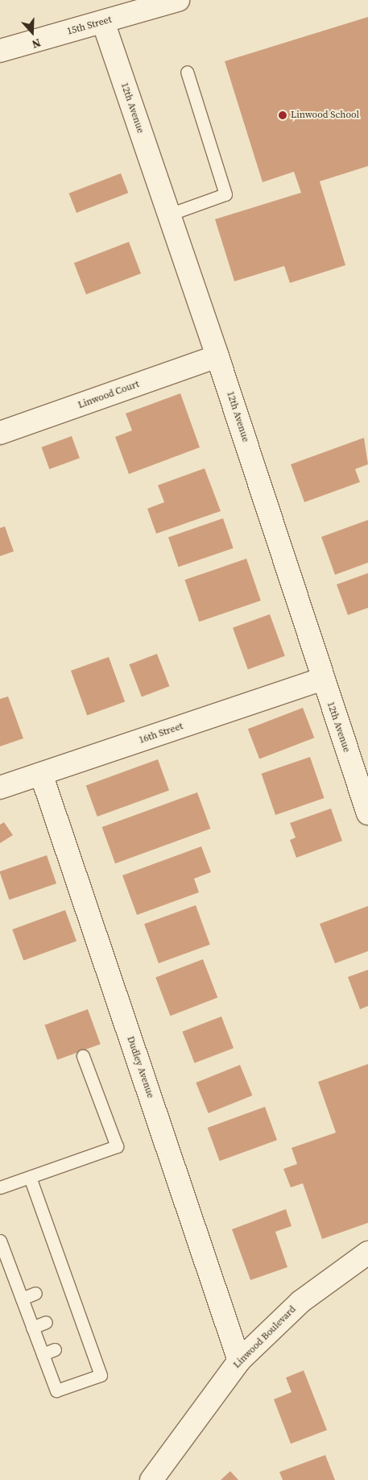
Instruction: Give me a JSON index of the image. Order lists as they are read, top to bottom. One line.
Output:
{"streets":{"street":["15th Street","12th Avenue","Linwood Court","16th Street","Dudley Avenue","Linwood Boulevard"]},"crossings":[["15th Street","12th Avenue"],["12th Avenue","Linwood Court"],["12th Avenue","16th Street"],["16th Street","Dudley Avenue"],["Dudley Avenue","Linwood Boulevard"]],"places":["Linwood School"],"north":"bottom"}
